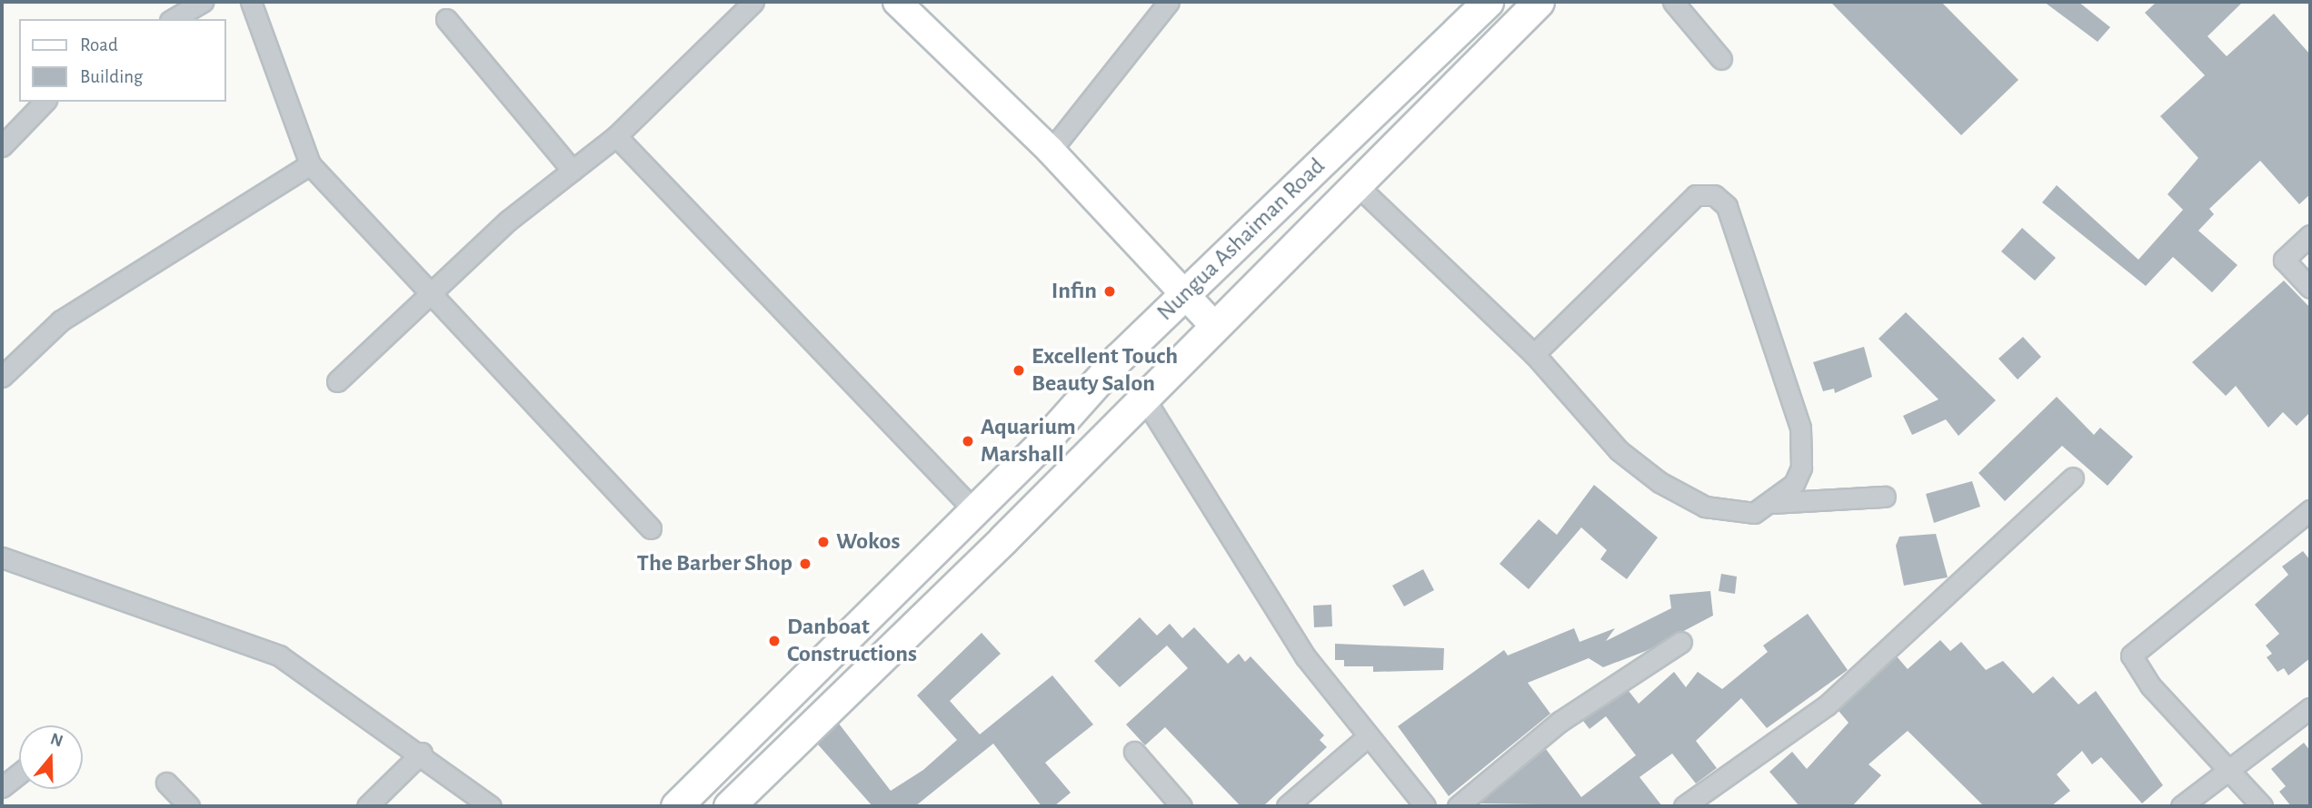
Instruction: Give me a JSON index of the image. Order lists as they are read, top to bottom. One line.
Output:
{"streets":{"main road":["Nungua Ashaiman Road"]},"places":["Infin","Excellent Touch Beauty Salon","Aquarium Marshall","Wokos","The Barber Shop","Danboat Constructions"],"legend":["Road","Building"],"north":"top"}
